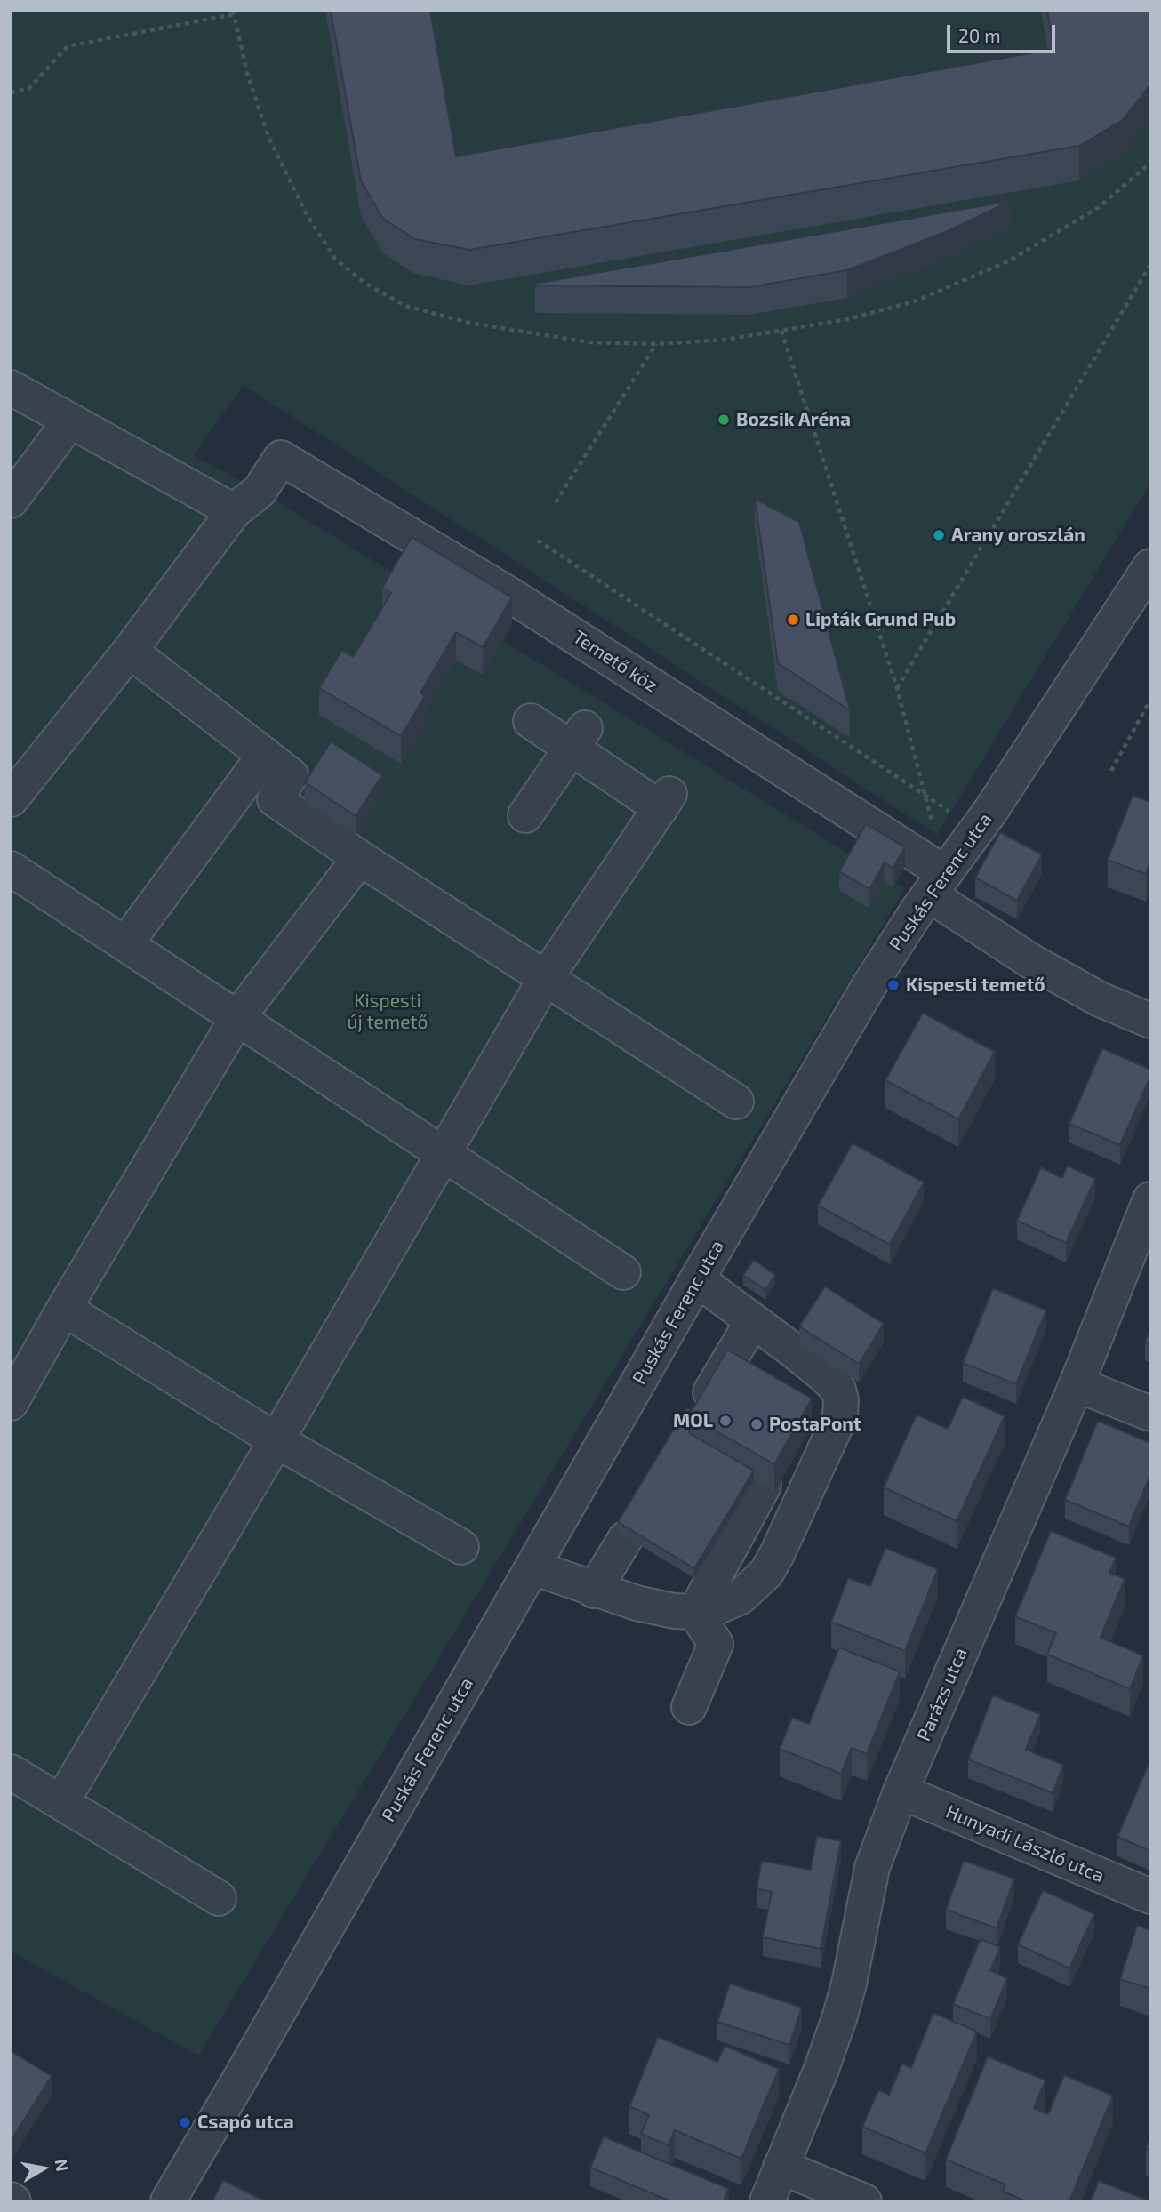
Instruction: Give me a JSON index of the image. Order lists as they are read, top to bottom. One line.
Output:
{"streets":{"street":["Temető köz","Puskás Ferenc utca","Parázs utca","Hunyadi László utca"]},"crossings":[["Temető köz","Puskás Ferenc utca"],["Parázs utca","Hunyadi László utca"]],"parks":["Kispesti új temető"],"places":["Bozsik Aréna","Arany oroszlán","Lipták Grund Pub","Kispesti temető","MOL","PostaPont","Csapó utca"],"scale_bar":"20 m","north":"right"}
